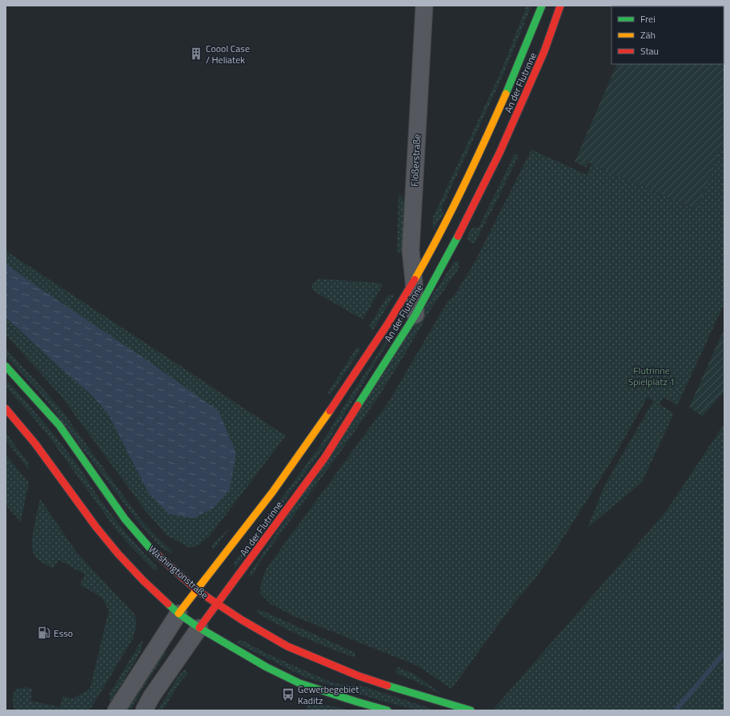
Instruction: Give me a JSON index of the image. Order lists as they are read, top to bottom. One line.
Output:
{"streets":{"street":["An der Flutrinne","Flößerstraße","Washingtonstraße"]},"crossings":[["An der Flutrinne","Flößerstraße"],["An der Flutrinne","Washingtonstraße"]],"parks":["Flutrinne Spielplatz 1"],"places":{"building":["Coool Case / Heliatek"],"fuel station":["Esso"],"bus stop":["Gewerbegebiet Kaditz"]},"legend":["Frei","Zäh","Stau"]}
